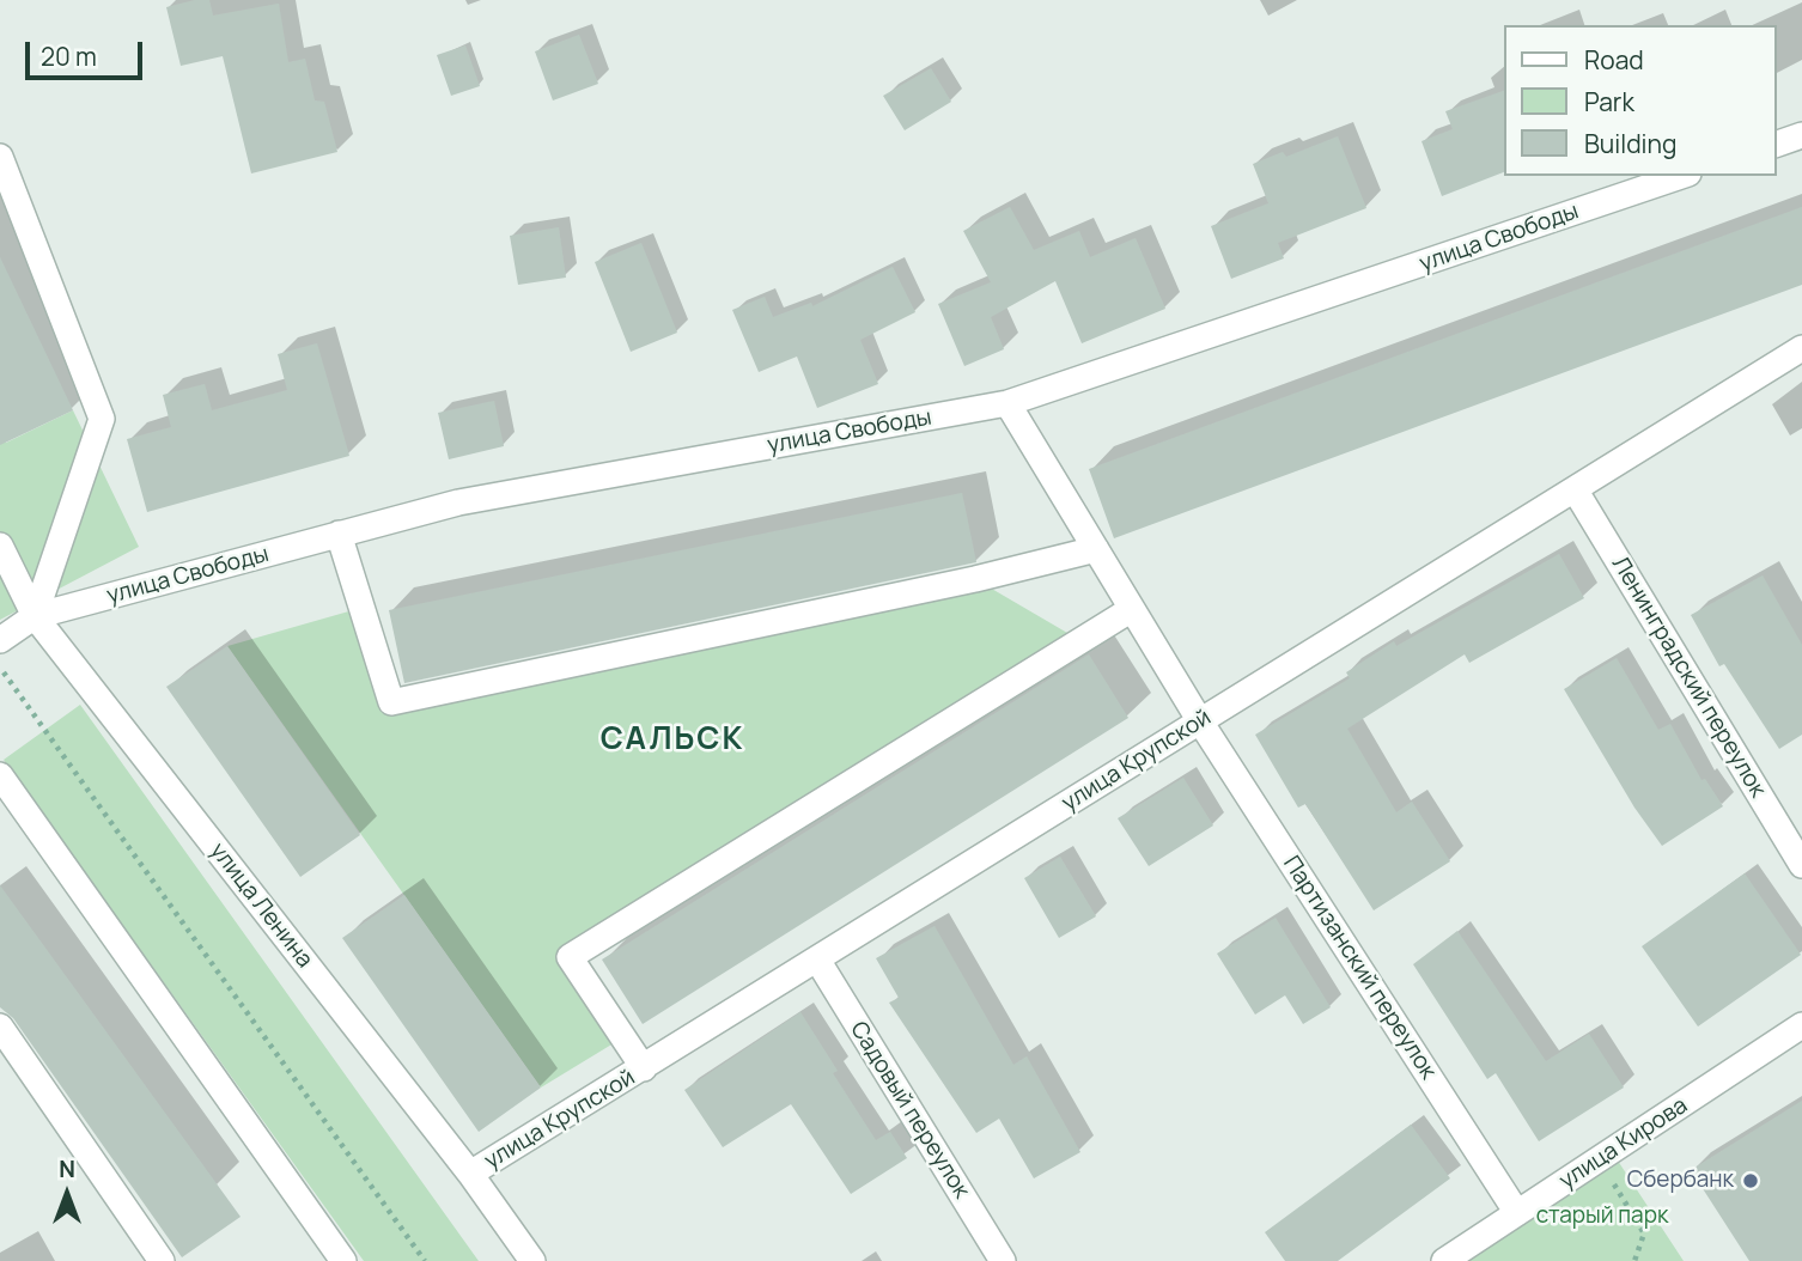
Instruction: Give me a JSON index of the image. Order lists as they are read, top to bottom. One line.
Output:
{"streets":{"street":["улица Свободы","Ленинградский переулок","улица Крупской","улица Ленина","Партизанский переулок","Садовый переулок","улица Кирова"]},"crossings":[["улица Свободы","улица Ленина"],["улица Свободы","Партизанский переулок"],["Ленинградский переулок","улица Крупской"],["улица Крупской","улица Ленина"],["улица Крупской","Партизанский переулок"],["улица Крупской","Садовый переулок"],["Партизанский переулок","улица Кирова"]],"districts":["САЛЬСК"],"parks":["старый парк"],"places":["Сбербанк"],"legend":["Road","Park","Building"],"scale_bar":"20 m","north":"top"}
